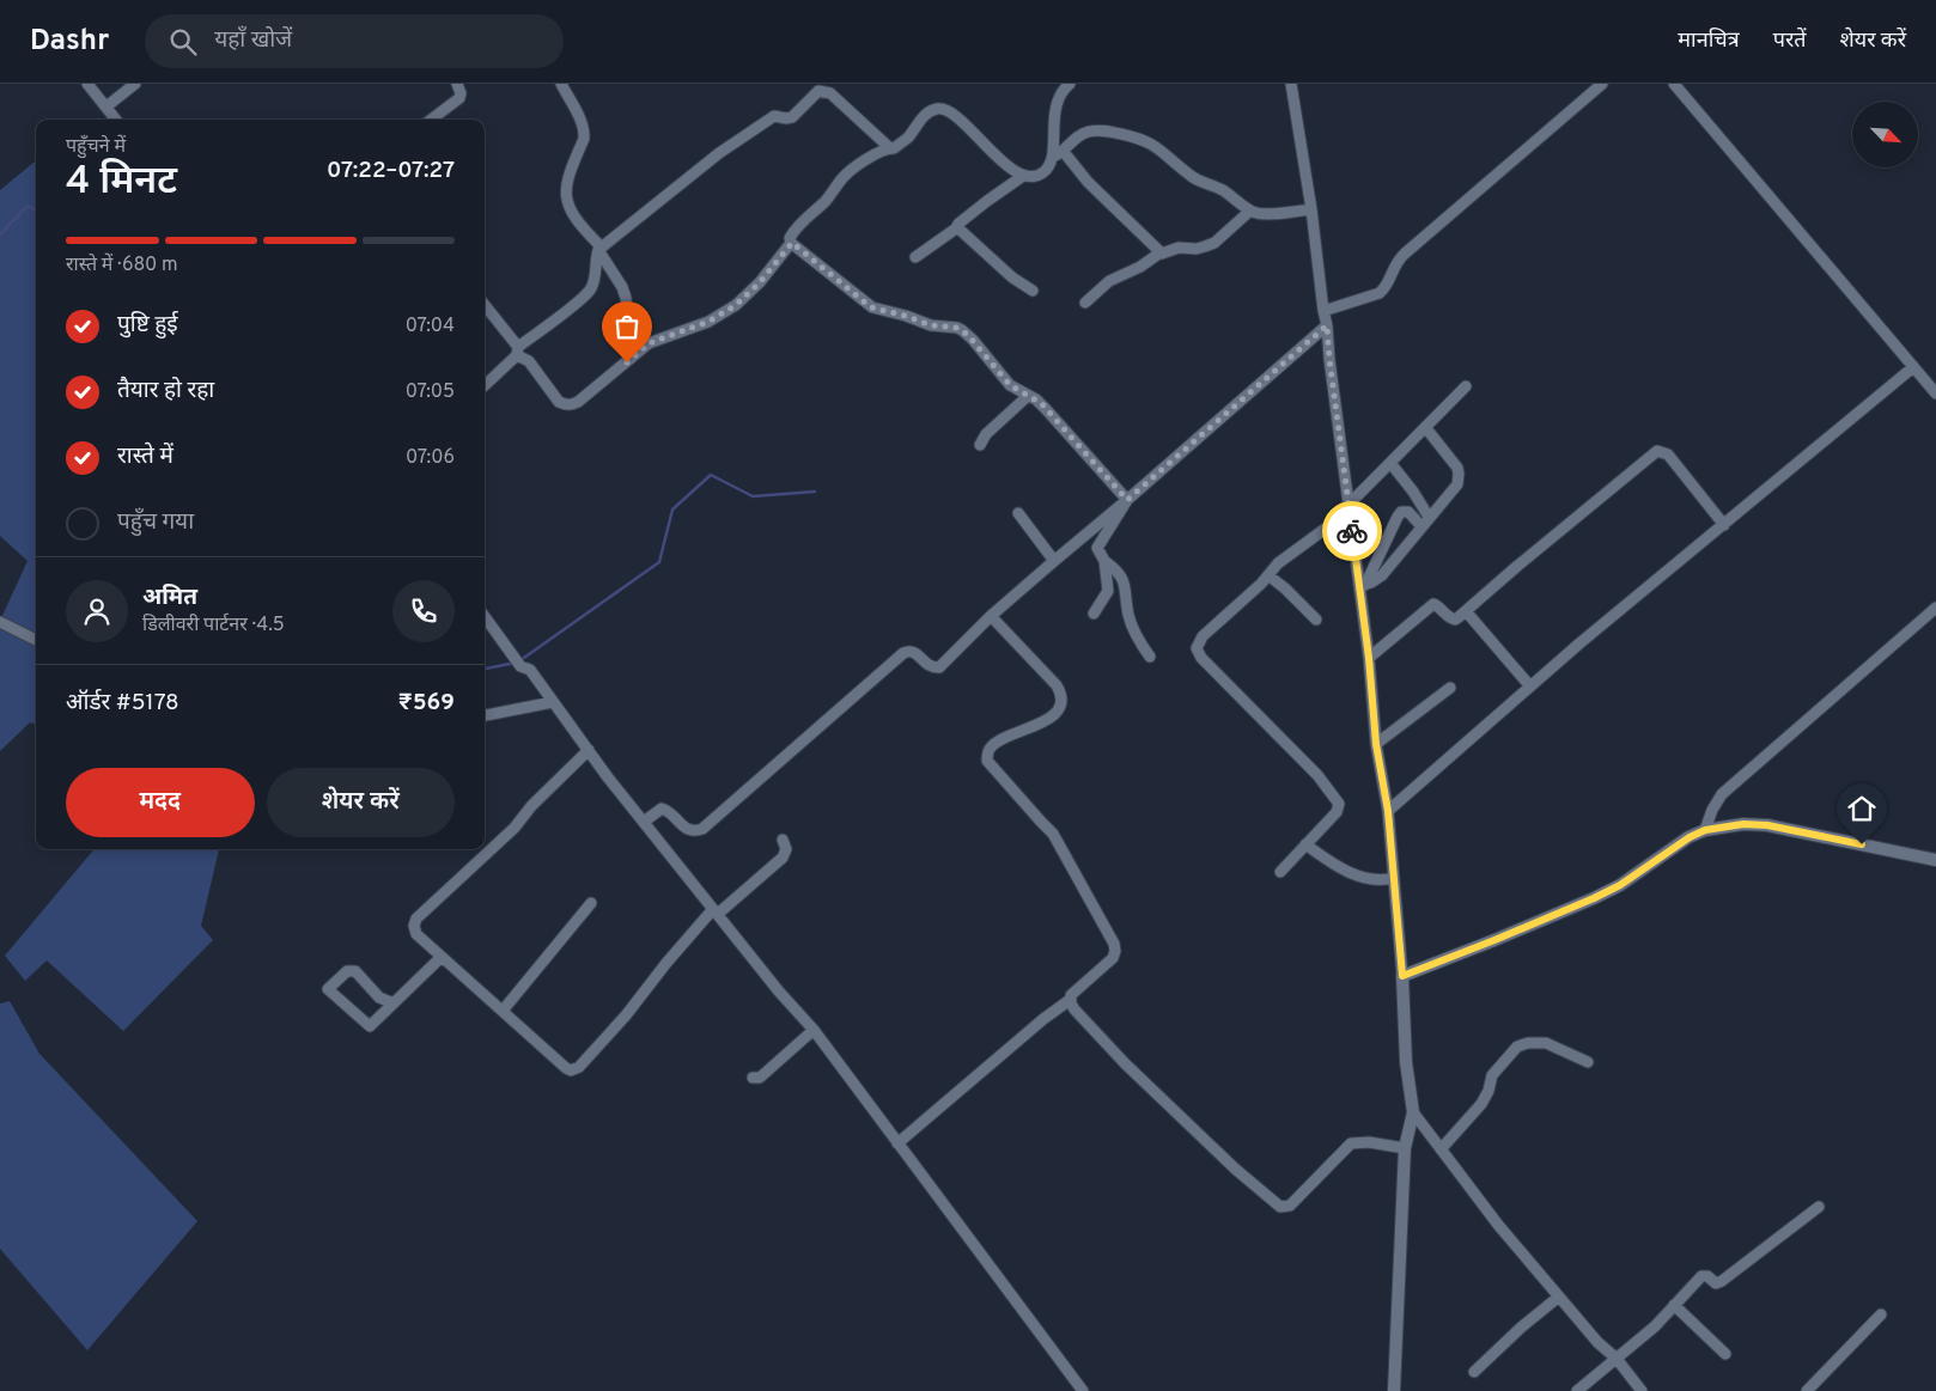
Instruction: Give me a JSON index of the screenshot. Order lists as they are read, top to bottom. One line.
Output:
{"north":"bottom right","page":{"header":"Dashr","search":"यहाँ खोजें","nav":["मानचित्र","परतें","शेयर करें"],"heading":["4 मिनट","पहुँचने में","07:22–07:27"],"panel":["अमित","डिलीवरी पार्टनर · 4.5","ऑर्डर #5178","₹569"],"bar":"रास्ते में · 680 m","list":[["पुष्टि हुई","07:04"],["तैयार हो रहा","07:05"],["रास्ते में","07:06"],"पहुँच गया"],"buttons":["मदद","शेयर करें"]}}
